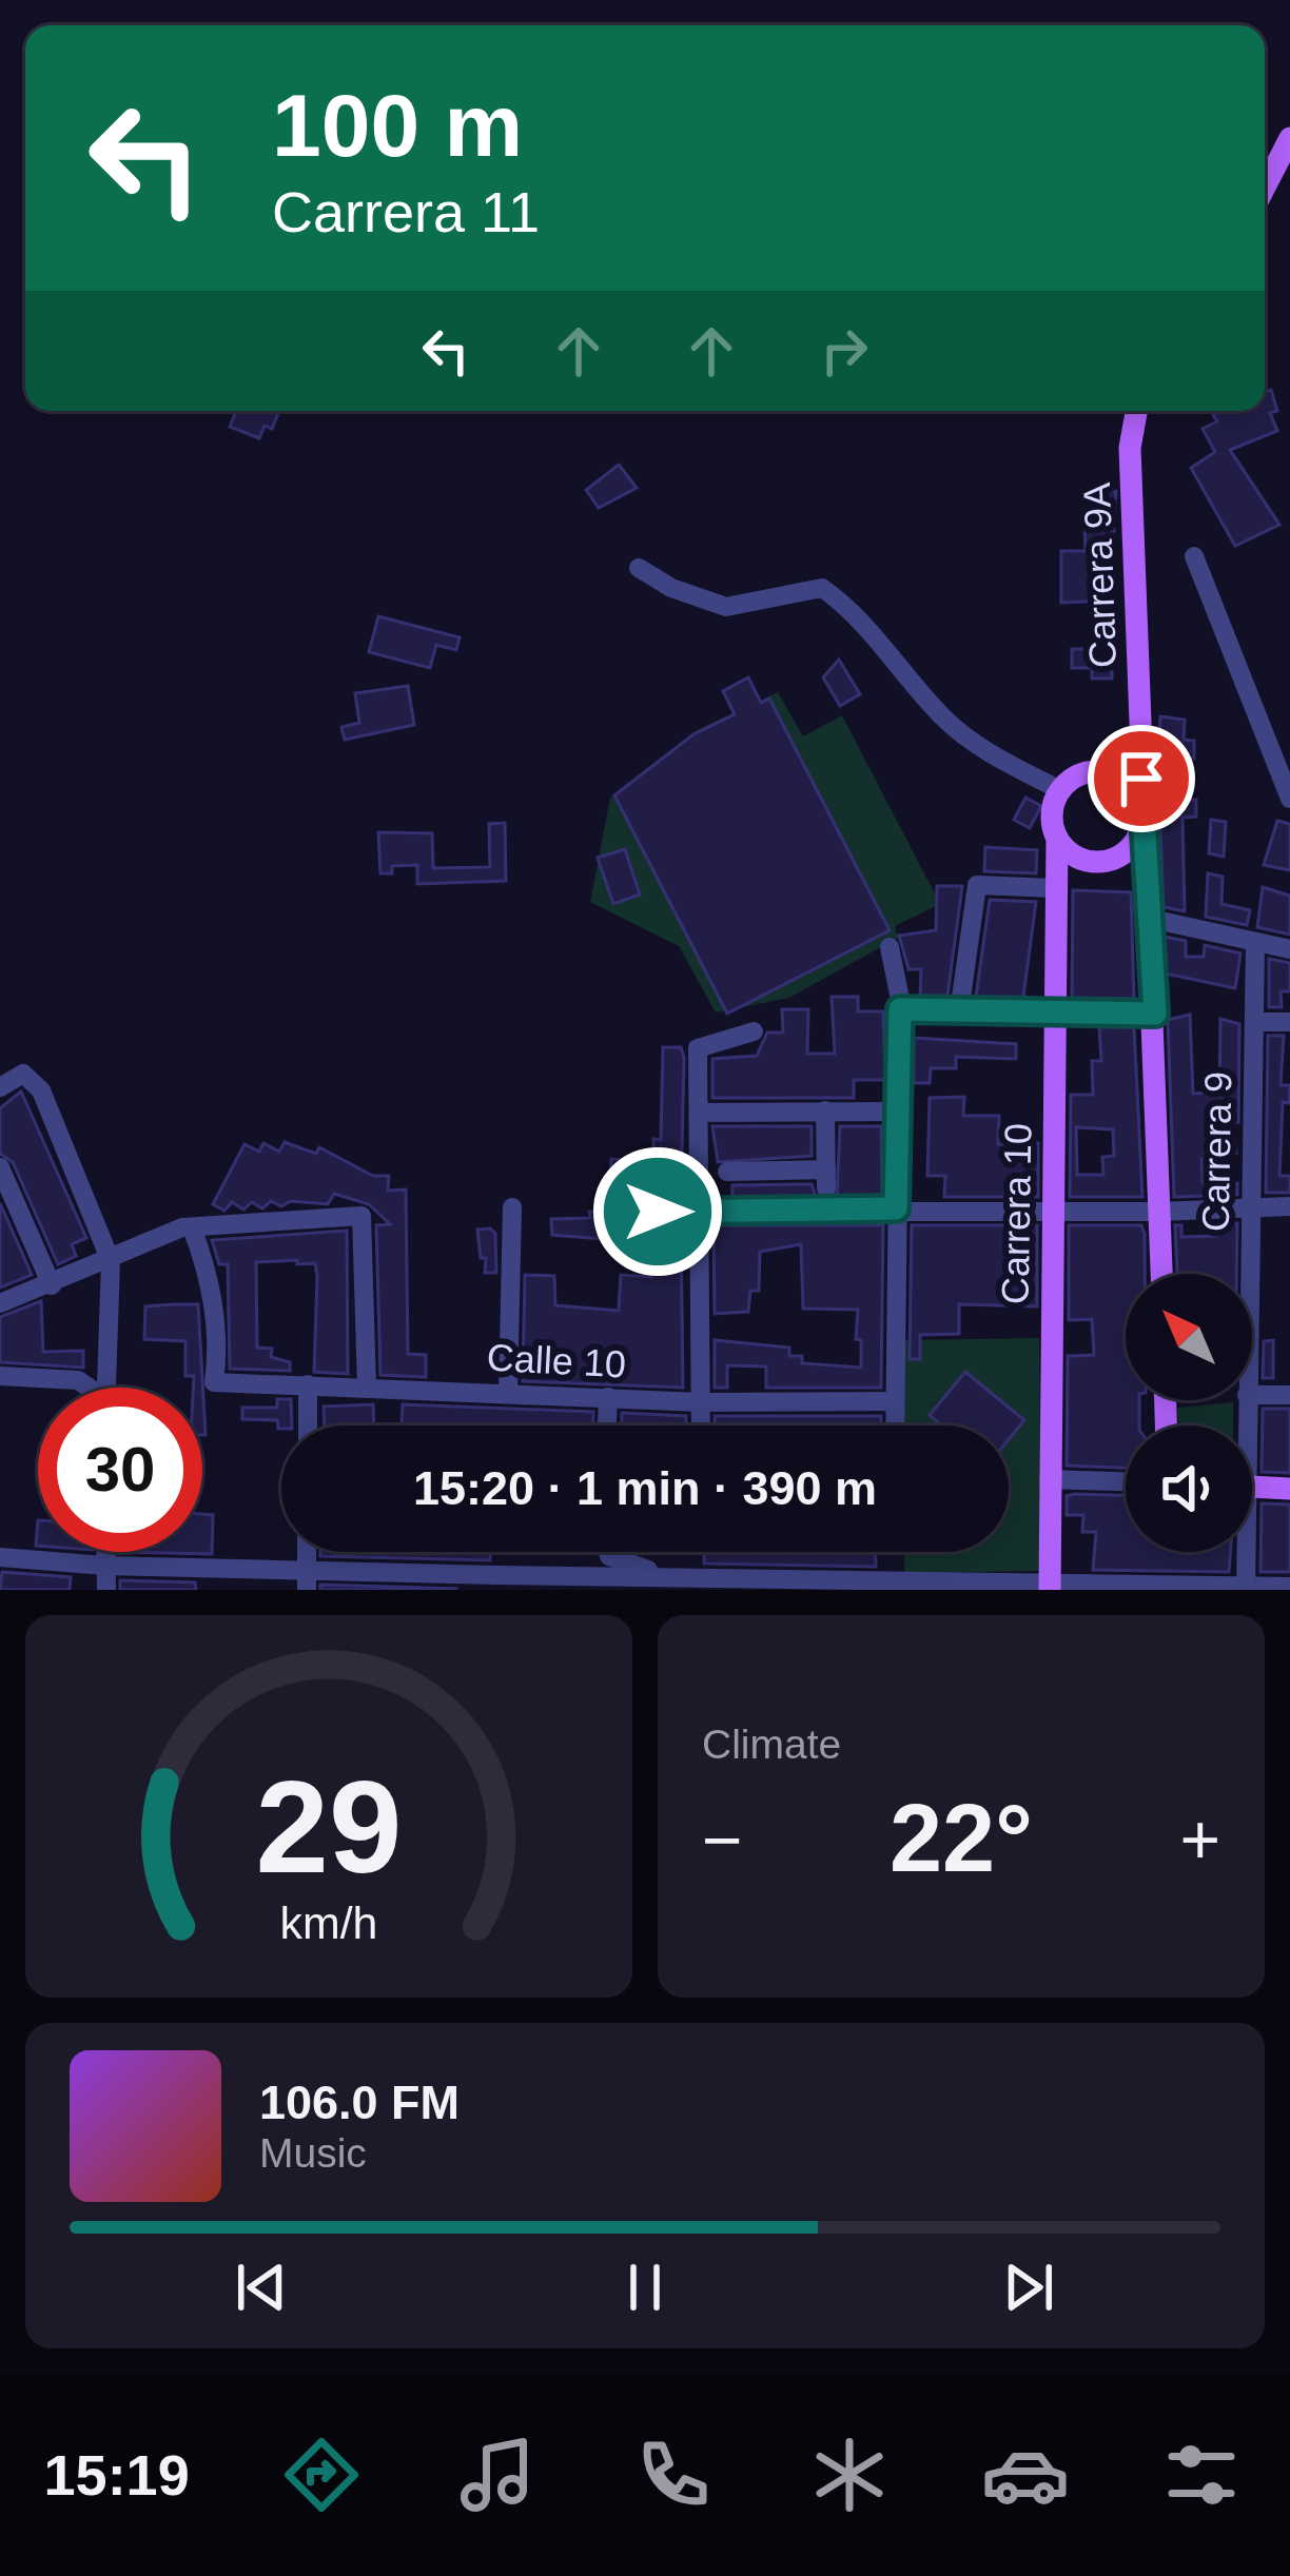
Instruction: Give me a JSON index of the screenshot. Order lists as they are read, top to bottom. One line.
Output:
{"streets":{"main road":["Carrera 9A","Carrera 10"],"street":["Carrera 9","Calle 10"]},"crossings":[["Carrera 9A","Carrera 10"]],"north":"top left","page":{"turn":["100 m","Carrera 11"],"limit":"30","trip":"15:20 · 1 min · 390 m","tile":"Climate","heat":["−","22°","+"],"song":["106.0 FM","Music"],"tabs":"15:19","gauge":["29","km/h"]}}
